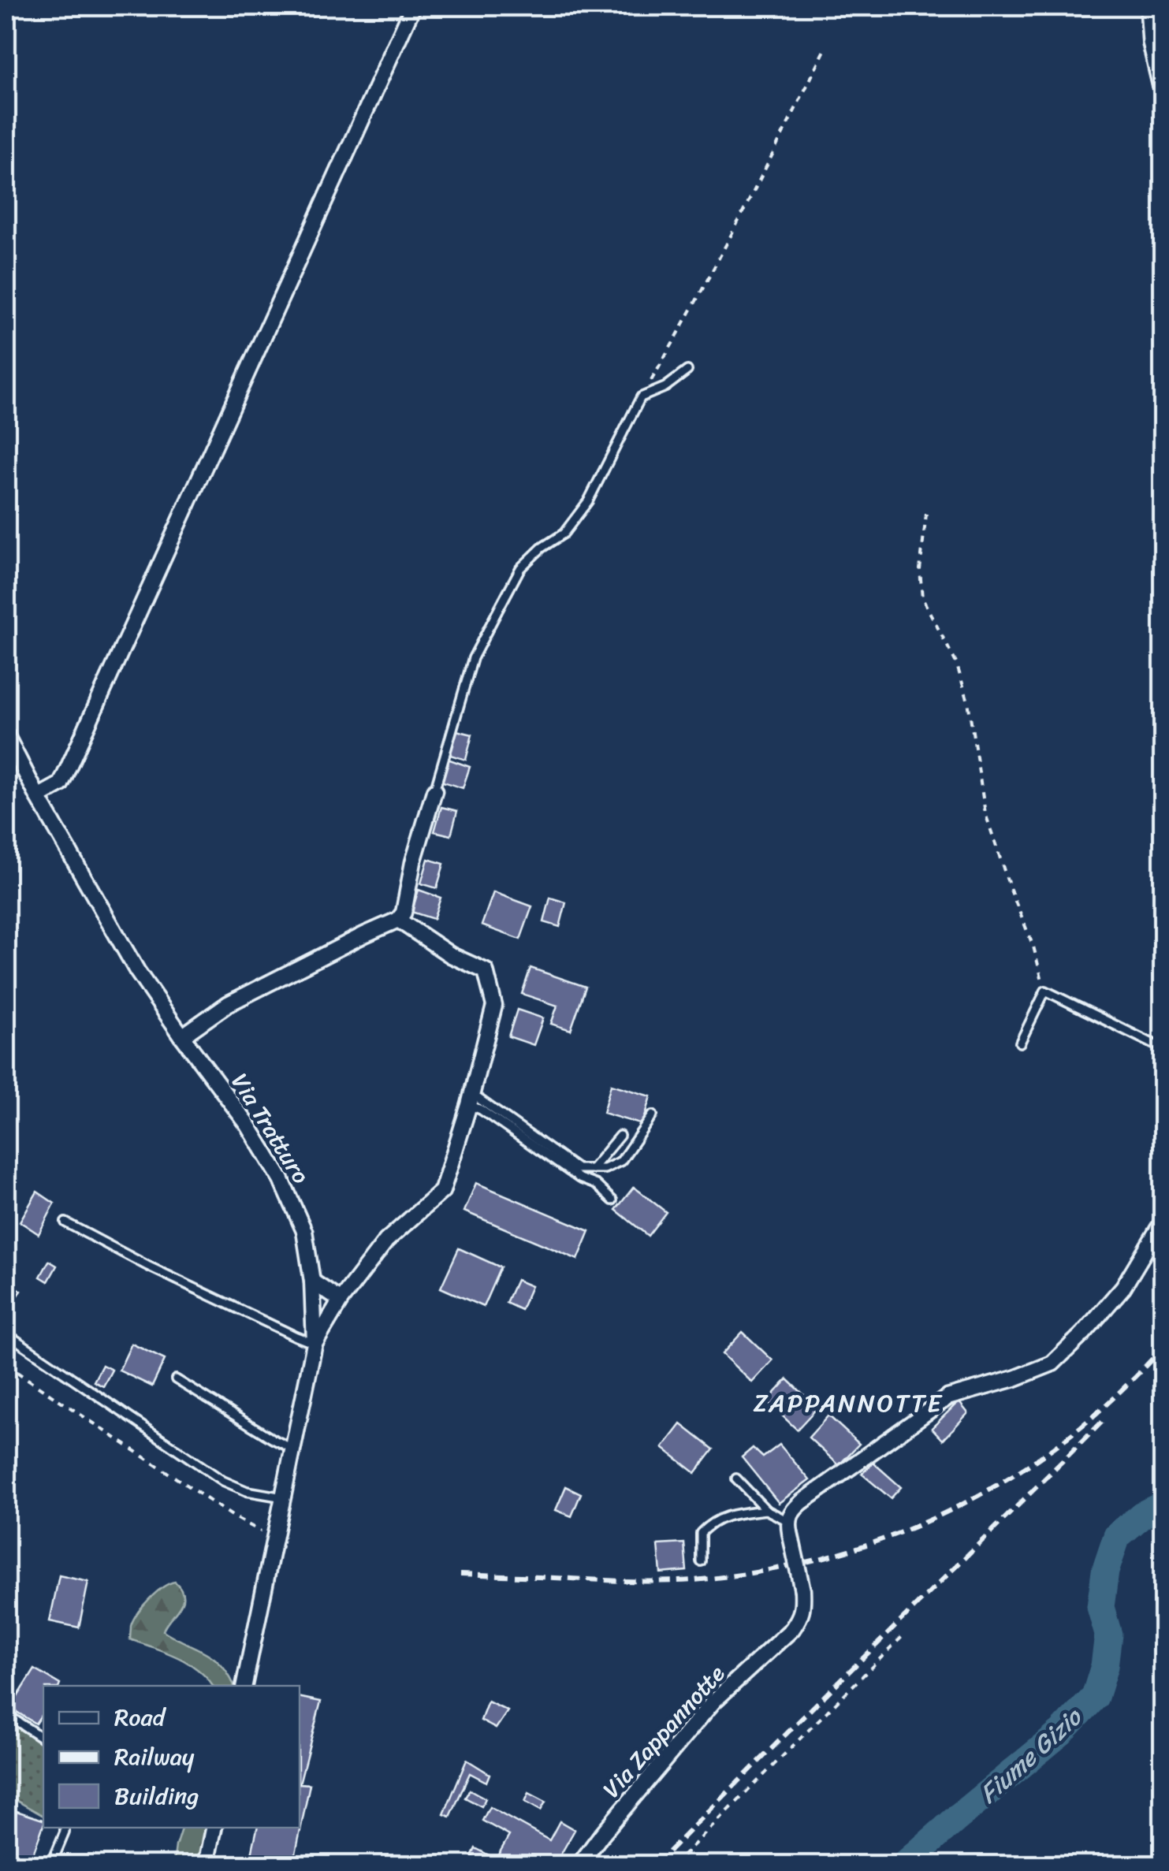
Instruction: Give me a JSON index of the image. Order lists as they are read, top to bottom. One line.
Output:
{"streets":{"street":["Via Tratturo","Via Zappannotte"]},"districts":["ZAPPANNOTTE"],"water":["Fiume Gizio"],"legend":["Road","Railway","Building"]}
